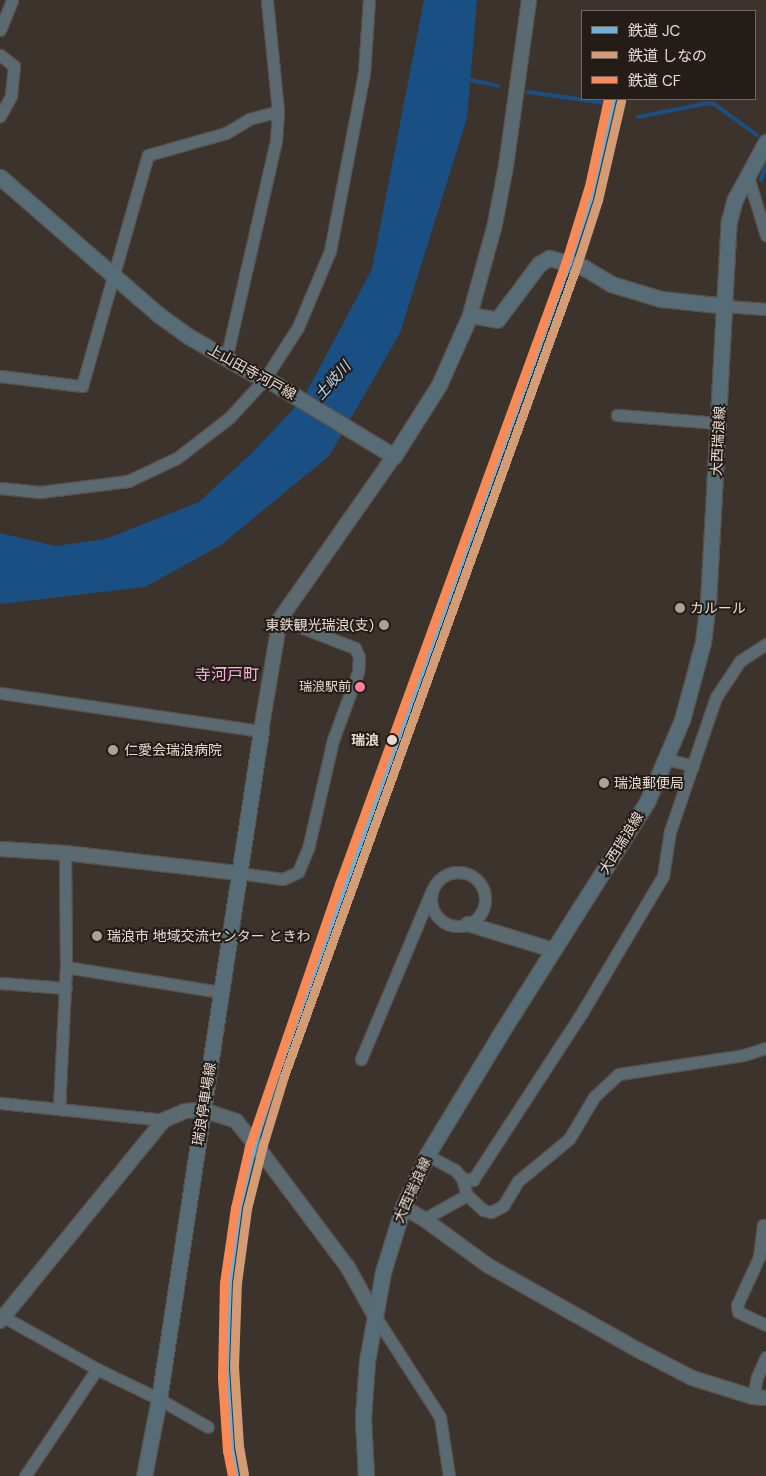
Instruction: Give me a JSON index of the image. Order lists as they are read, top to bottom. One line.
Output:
{"streets":{"main road":["上山田寺河戸線","大西瑞浪線","瑞浪停車場線"]},"districts":["寺河戸町"],"water":["土岐川"],"places":["カルール","東鉄観光瑞浪(支)","瑞浪駅前","瑞浪","仁愛会瑞浪病院","瑞浪郵便局","瑞浪市 地域交流センター ときわ"],"lines":["rail line JC","rail line CF","rail line しなの"],"legend":["鉄道 JC","鉄道 しなの","鉄道 CF"]}
